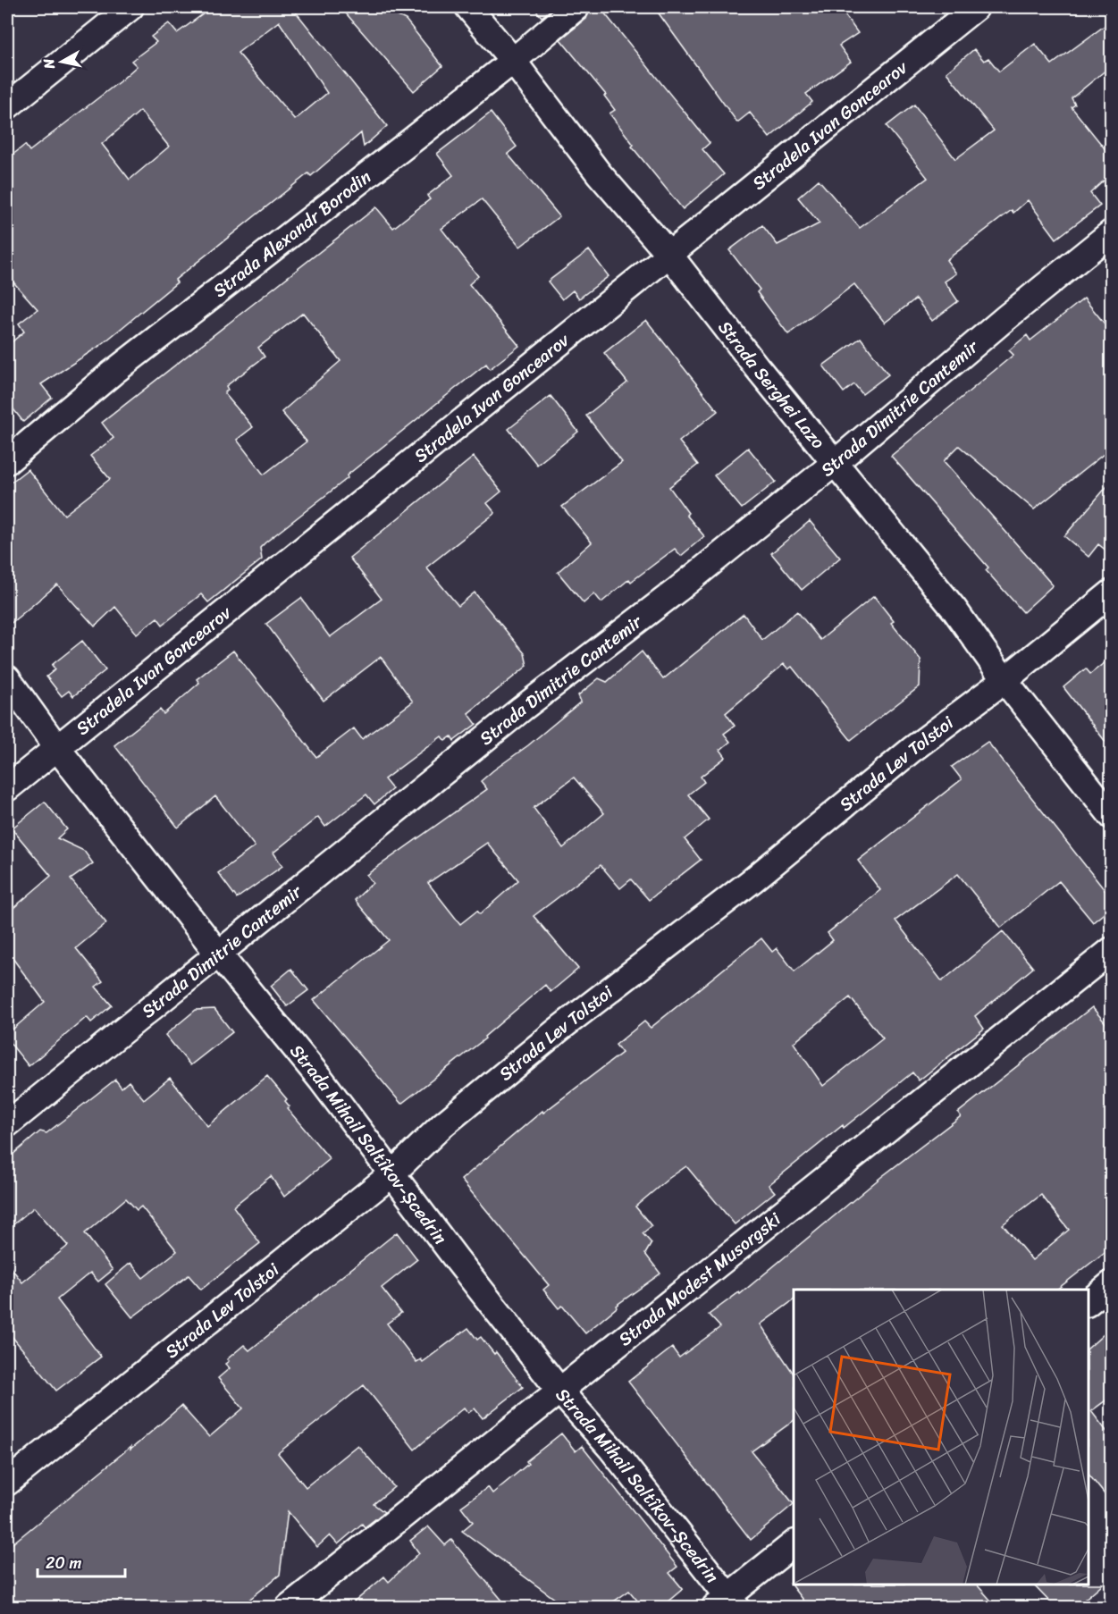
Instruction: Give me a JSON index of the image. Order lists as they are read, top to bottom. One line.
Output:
{"streets":{"street":["Stradela Ivan Goncearov","Strada Alexandr Borodin","Strada Serghei Lazo","Strada Dimitrie Cantemir","Strada Lev Tolstoi","Strada Mihail Saltîkov-Șcedrin","Strada Modest Musorgski"]},"crossings":[["Stradela Ivan Goncearov","Strada Serghei Lazo"],["Stradela Ivan Goncearov","Strada Mihail Saltîkov-Șcedrin"],["Strada Alexandr Borodin","Strada Serghei Lazo"],["Strada Serghei Lazo","Strada Dimitrie Cantemir"],["Strada Serghei Lazo","Strada Lev Tolstoi"],["Strada Dimitrie Cantemir","Strada Mihail Saltîkov-Șcedrin"],["Strada Lev Tolstoi","Strada Mihail Saltîkov-Șcedrin"],["Strada Mihail Saltîkov-Șcedrin","Strada Modest Musorgski"]],"scale_bar":"20 m","north":"left"}
